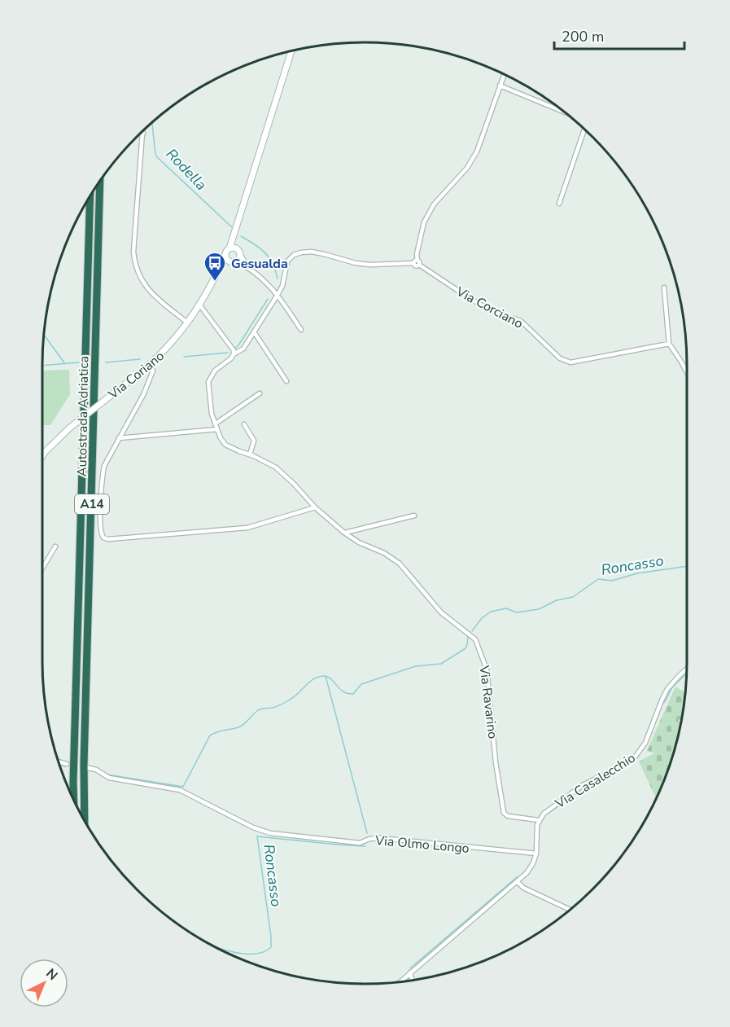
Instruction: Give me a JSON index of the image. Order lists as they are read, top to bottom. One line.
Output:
{"streets":{"highway":["Autostrada Adriatica","A14"],"main road":["Via Coriano"],"street":["Via Corciano","Via Ravarino","Via Casalecchio","Via Olmo Longo"]},"crossings":[["Via Coriano","Via Ravarino"],["Via Ravarino","Via Casalecchio"]],"water":["Rodella","Roncasso"],"places":{"bus stop":["Gesualda"]},"scale_bar":"200 m","north":"top right"}
